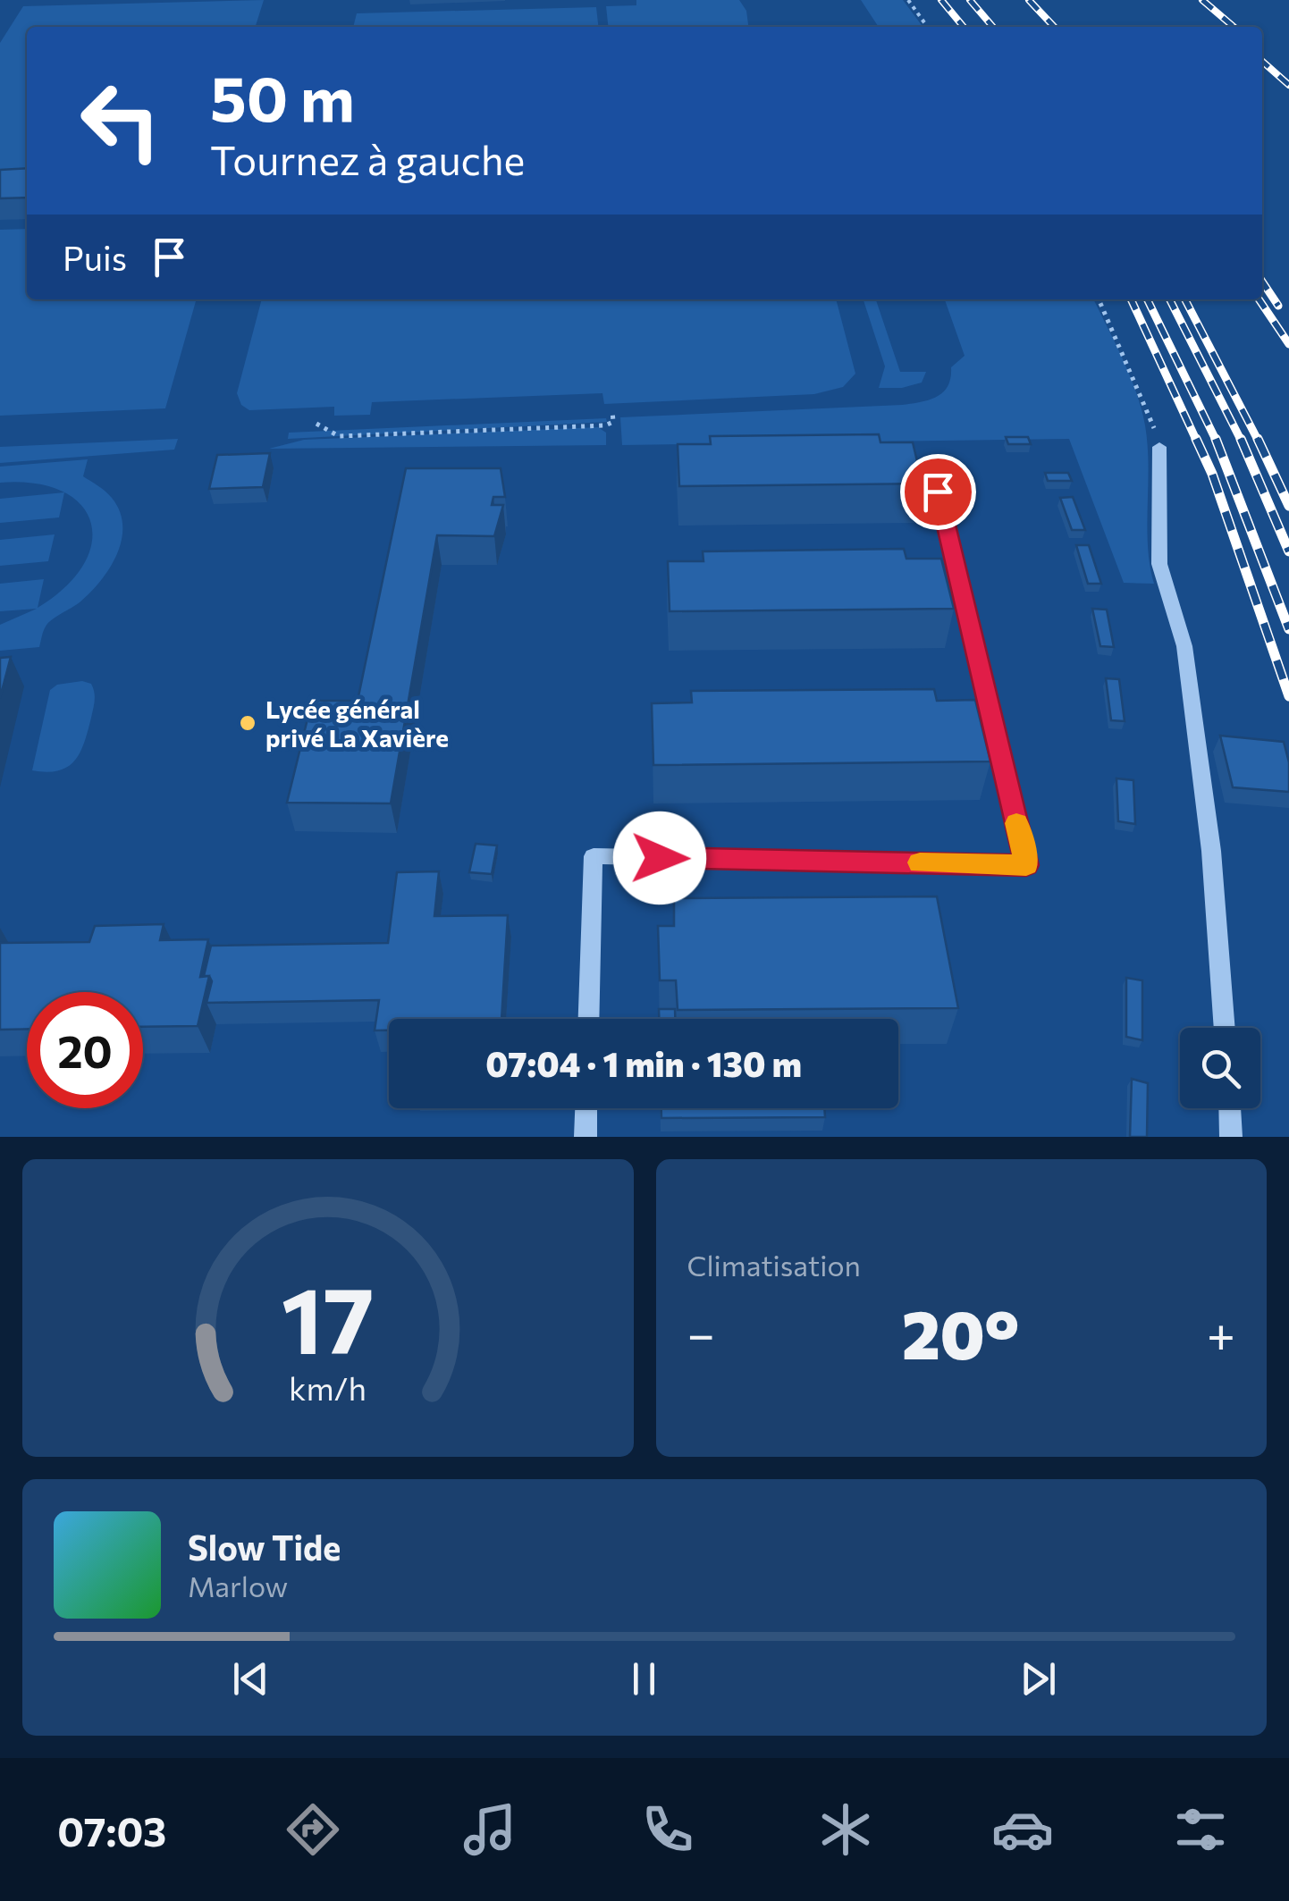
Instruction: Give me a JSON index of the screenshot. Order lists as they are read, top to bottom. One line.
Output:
{"places":["Lycée général privé La Xavière"],"page":{"turn":["50 m","Tournez à gauche"],"then":"Puis","limit":"20","trip":"07:04 · 1 min · 130 m","tile":"Climatisation","heat":["−","20°","+"],"song":["Slow Tide","Marlow"],"tabs":"07:03","gauge":["17","km/h"]}}
